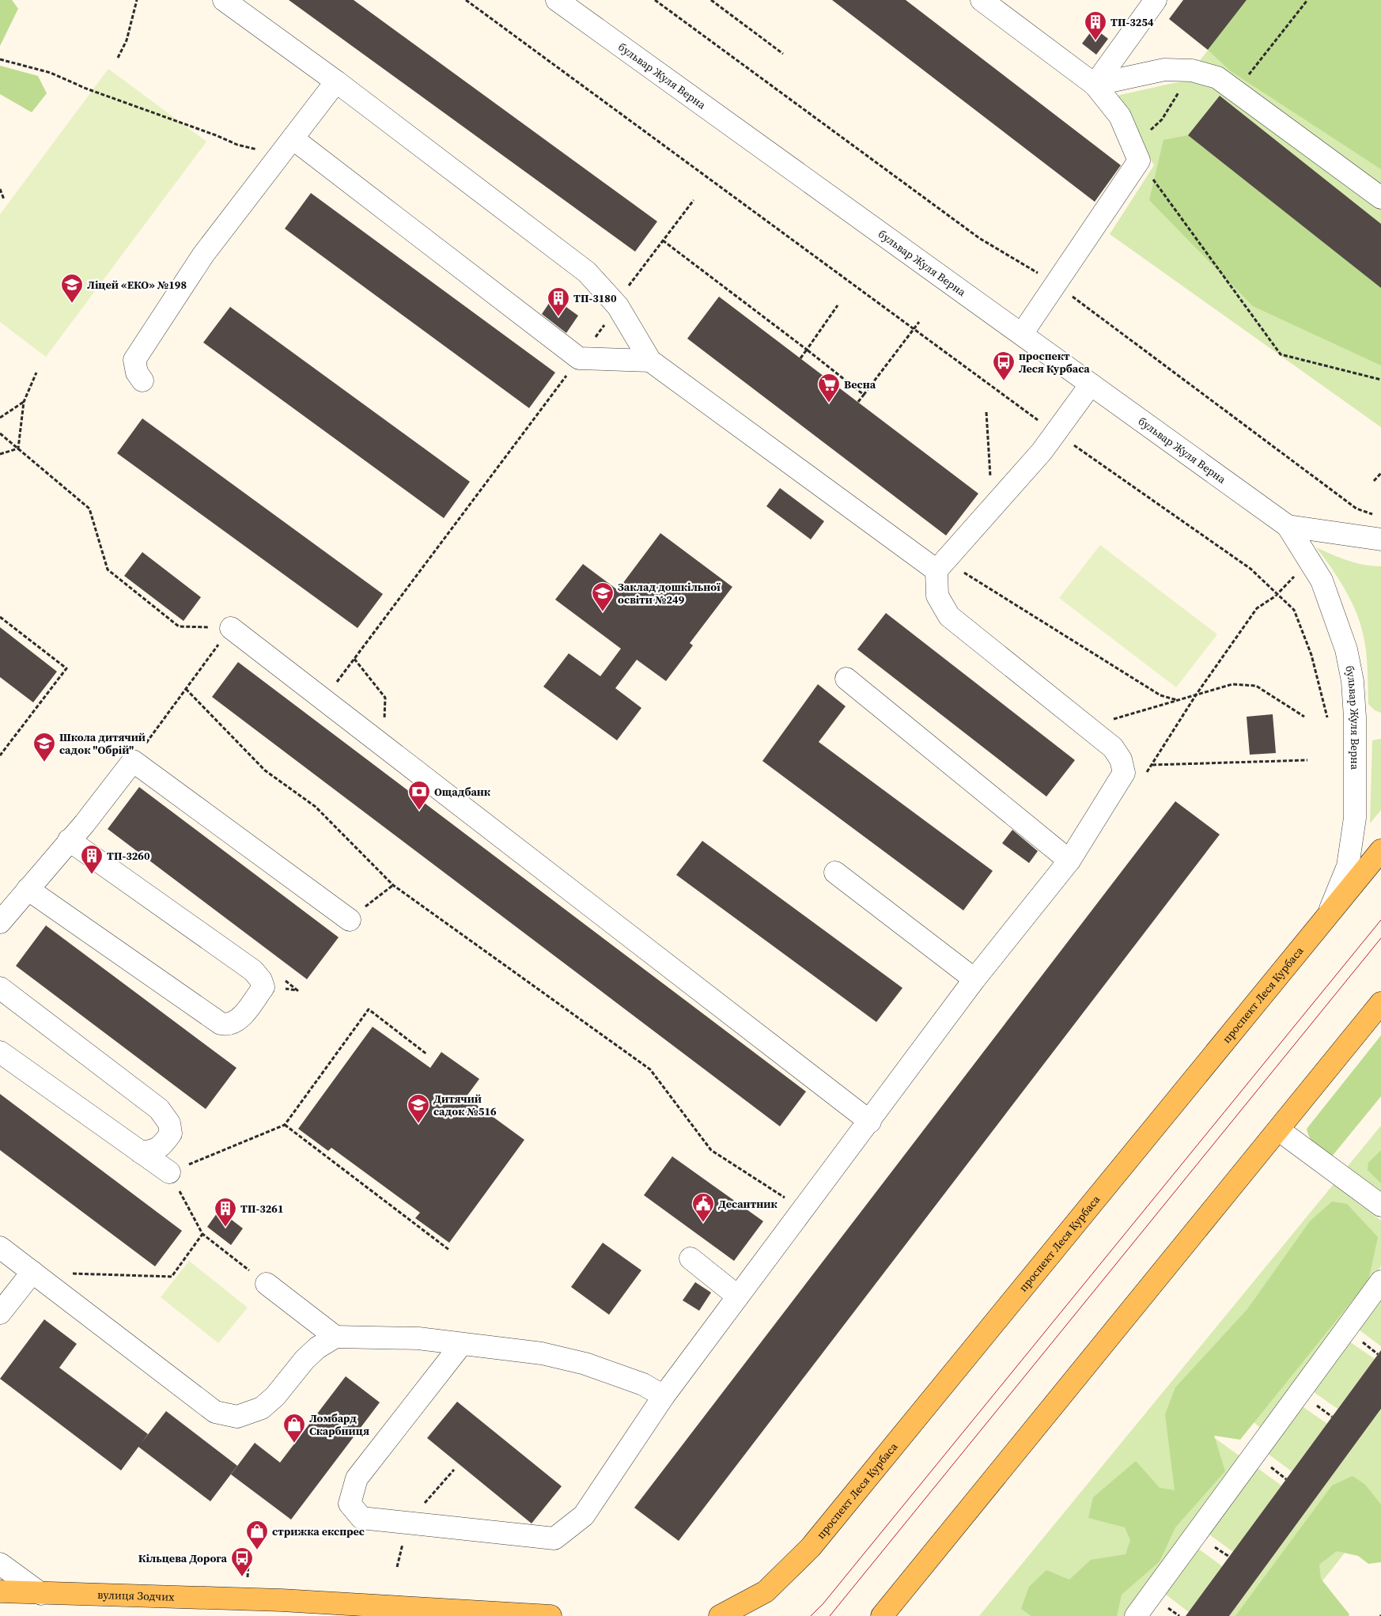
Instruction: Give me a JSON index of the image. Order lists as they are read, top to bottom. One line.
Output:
{"streets":{"main road":["проспект Леся Курбаса","вулиця Зодчих"],"street":["бульвар Жуля Верна"]},"crossings":[["бульвар Жуля Верна","проспект Леся Курбаса"]],"places":{"building":["ТП-3254","ТП-3180","ТП-3260","ТП-3261"],"school or university":["Ліцей «ЕКО» №198","Заклад дошкільної освіти №249","Школа дитячий садок \"Обрій\"","Дитячий садок №516"],"bus stop":["проспект Леся Курбаса","Кільцева Дорога"],"supermarket":["Весна"],"bank":["Ощадбанк"],"public building":["Десантник"],"shop":["Ломбард Скарбниця","стрижка експрес"]}}
